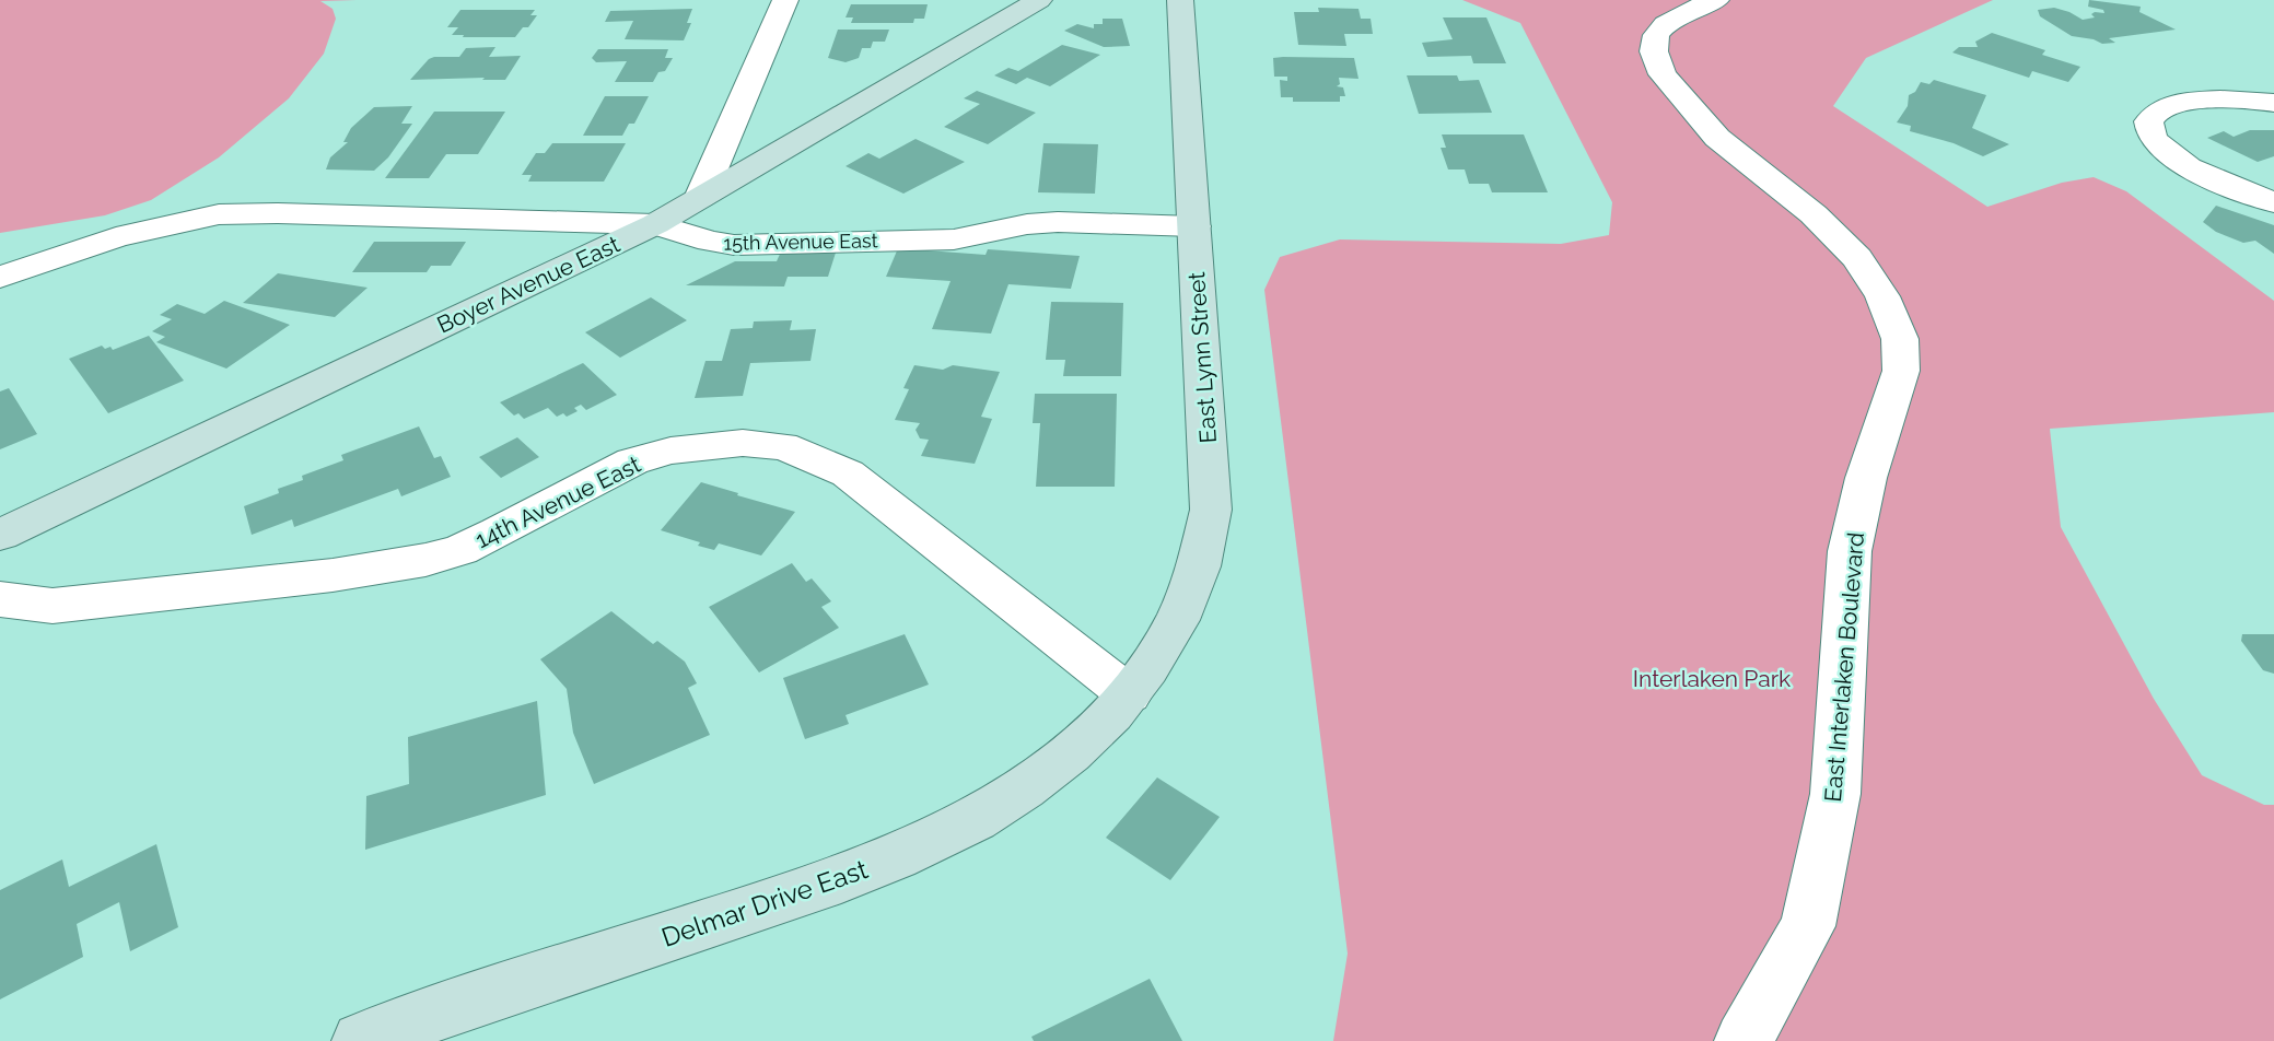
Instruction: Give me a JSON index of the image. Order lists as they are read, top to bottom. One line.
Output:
{"streets":{"street":["15th Avenue East","Boyer Avenue East","East Lynn Street","14th Avenue East","East Interlaken Boulevard","Delmar Drive East"]},"crossings":[["15th Avenue East","Boyer Avenue East"],["15th Avenue East","East Lynn Street"],["East Lynn Street","14th Avenue East"],["East Lynn Street","Delmar Drive East"],["14th Avenue East","Delmar Drive East"]],"parks":["Interlaken Park"]}
